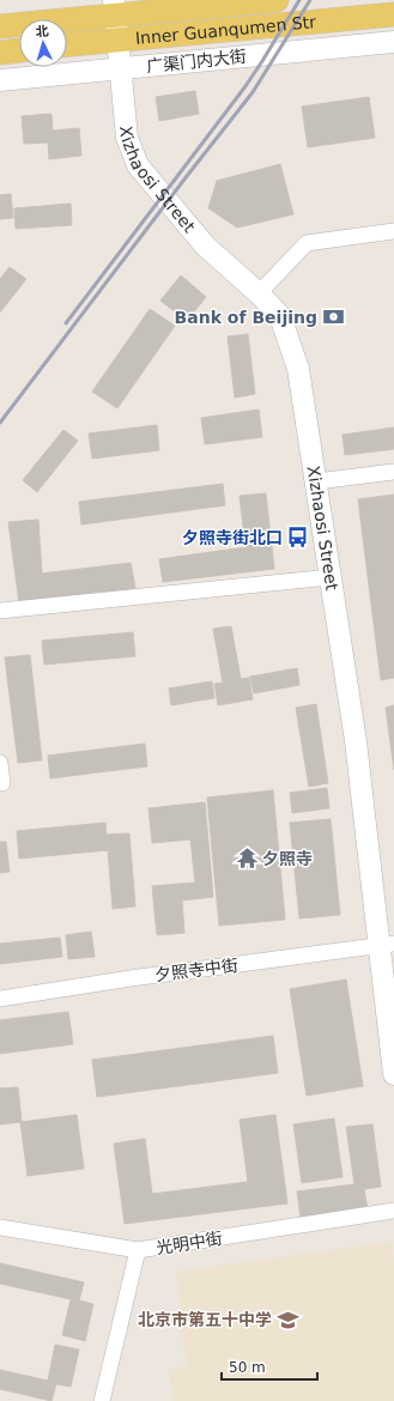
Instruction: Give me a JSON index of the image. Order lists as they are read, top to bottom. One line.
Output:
{"streets":{"main road":["Inner Guanqumen Str"],"street":["广渠门内大街","Xizhaosi Street","夕照寺中街","光明中街"]},"crossings":[["Inner Guanqumen Str","Xizhaosi Street"],["广渠门内大街","Xizhaosi Street"],["Xizhaosi Street","夕照寺中街"]],"places":{"bank":["Bank of Beijing"],"bus stop":["夕照寺街北口"],"temple":["夕照寺"],"school or university":["北京市第五十中学"]},"scale_bar":"50 m","north":"top"}
